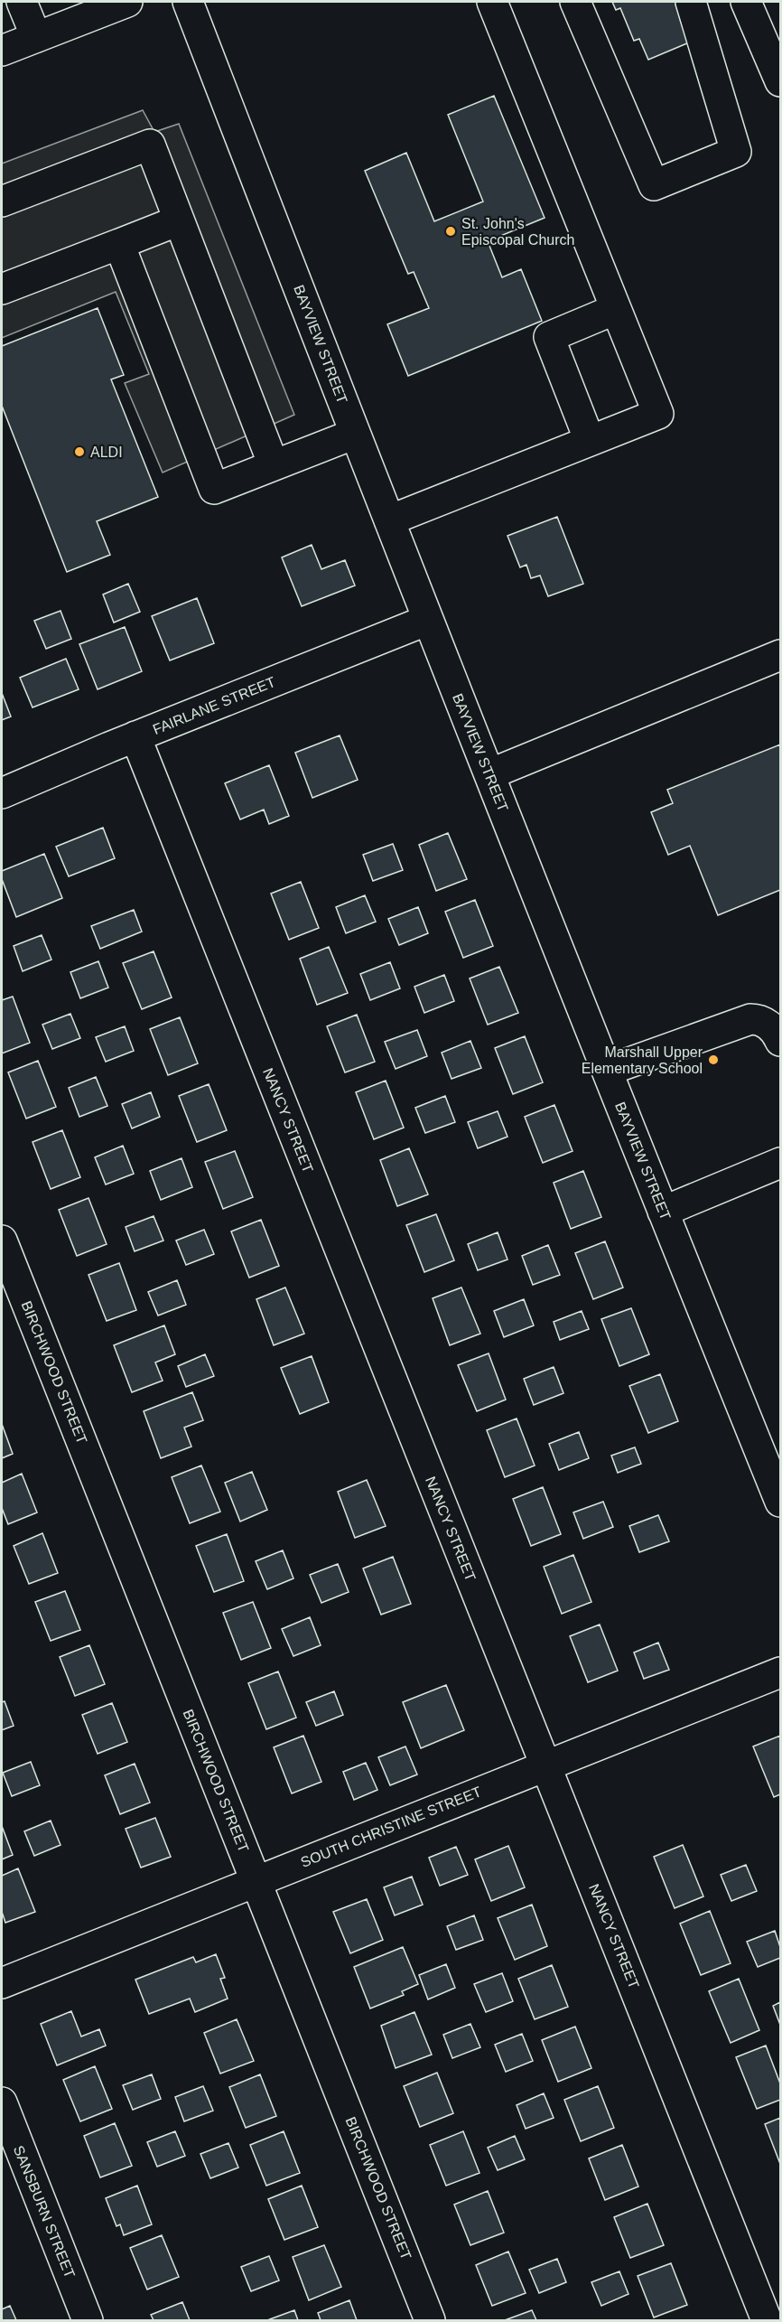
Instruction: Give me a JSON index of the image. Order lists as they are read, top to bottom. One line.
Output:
{"streets":{"street":["BAYVIEW STREET","FAIRLANE STREET","NANCY STREET","BIRCHWOOD STREET","SOUTH CHRISTINE STREET","SANSBURN STREET"]},"crossings":[["BAYVIEW STREET","FAIRLANE STREET"],["FAIRLANE STREET","NANCY STREET"],["NANCY STREET","SOUTH CHRISTINE STREET"],["BIRCHWOOD STREET","SOUTH CHRISTINE STREET"]],"places":["St. John's Episcopal Church","ALDI","Marshall Upper Elementary School"]}
